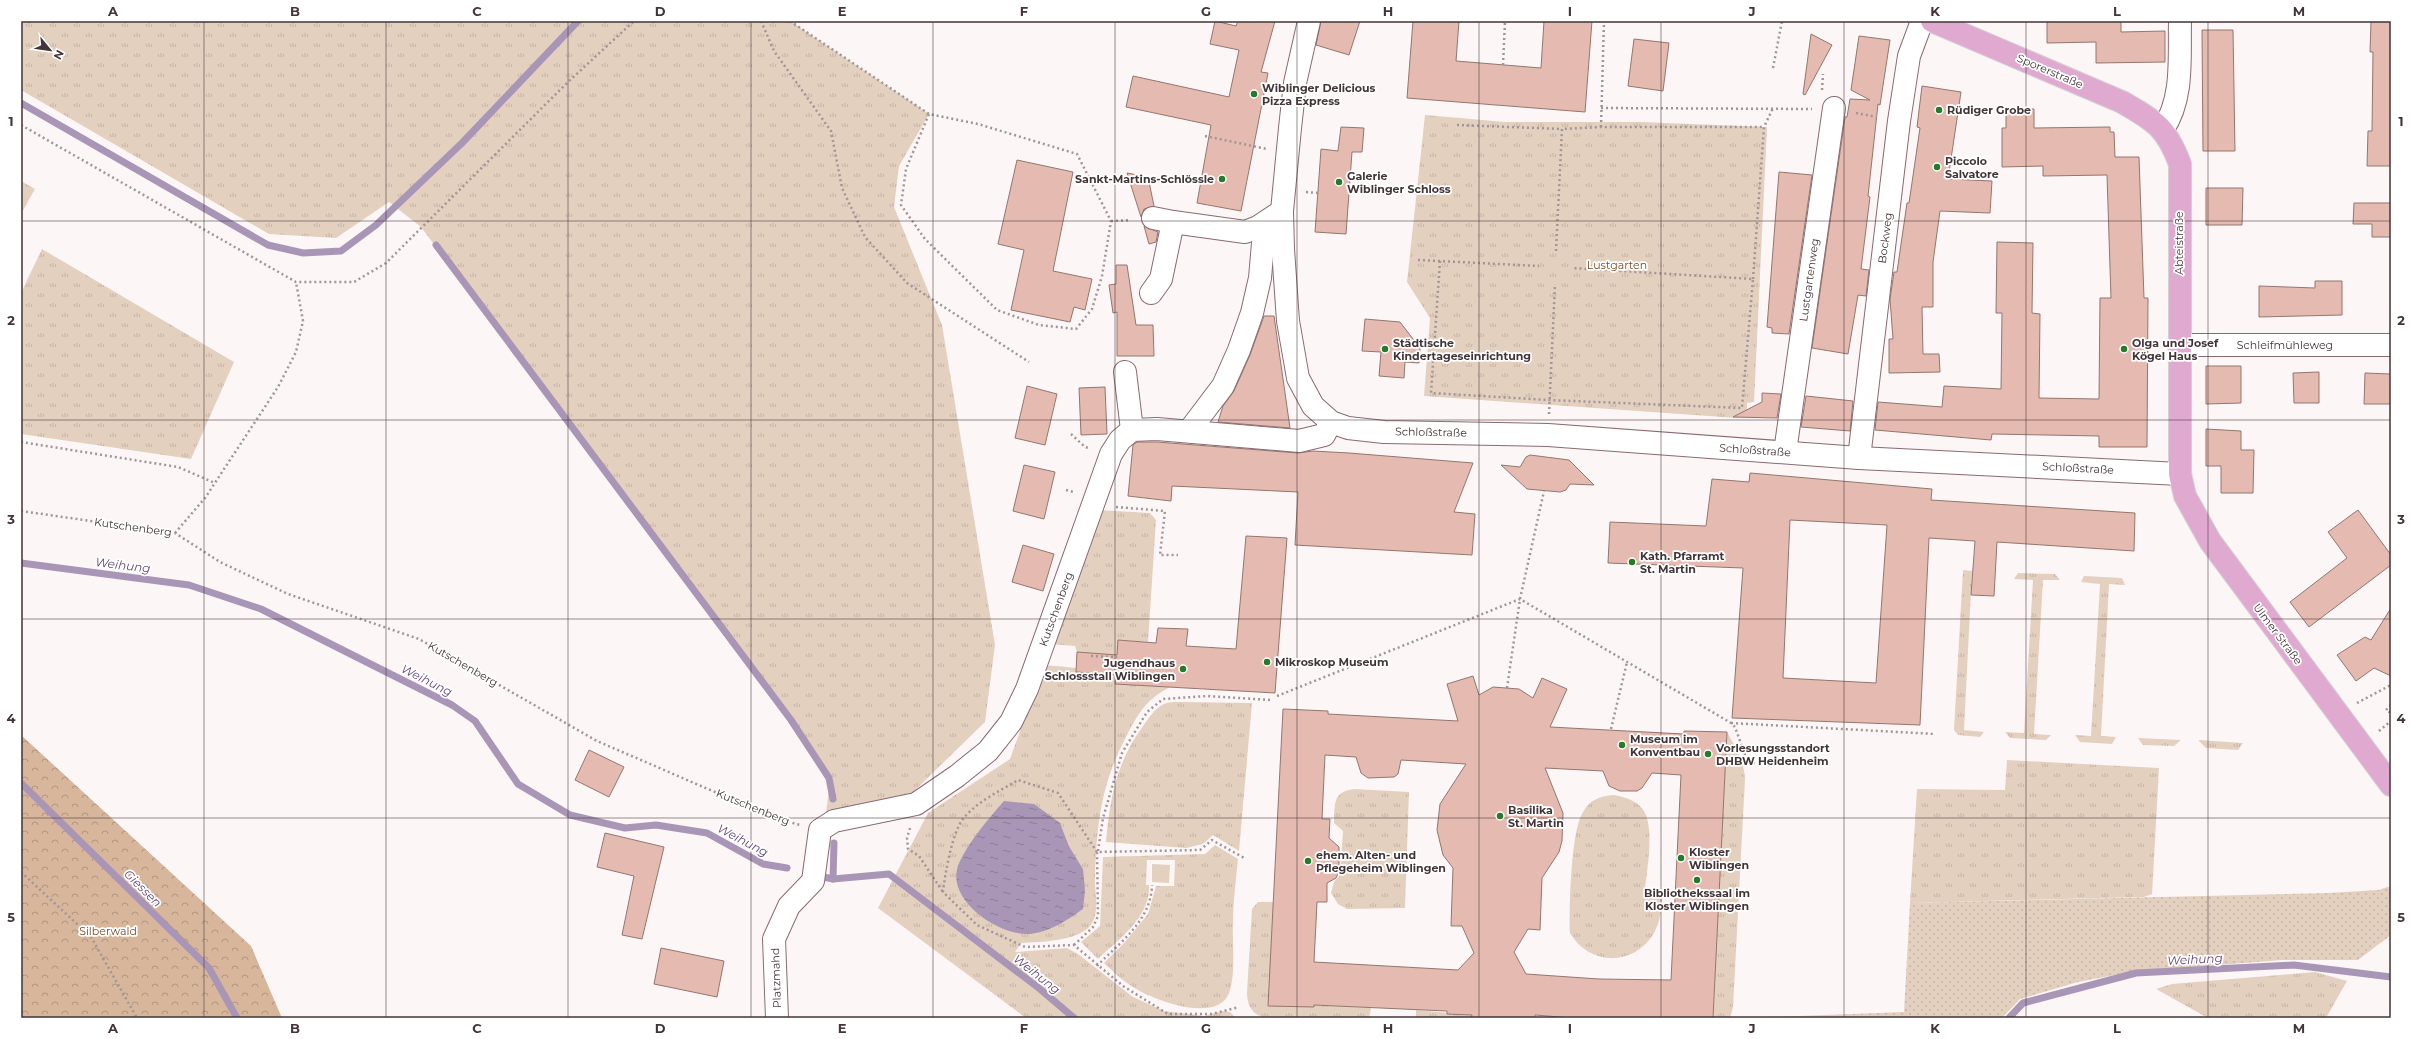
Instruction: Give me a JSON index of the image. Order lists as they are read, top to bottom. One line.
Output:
{"streets":{"main road":["Sporerstraße","Abteistraße","Ulmer Straße"],"street":["Bockweg","Lustgartenweg","Schleifmühleweg","Schloßstraße","Kutschenberg","Platzmahd"]},"crossings":[["Sporerstraße","Abteistraße"],["Bockweg","Schloßstraße"],["Abteistraße","Schleifmühleweg"],["Abteistraße","Schloßstraße"],["Abteistraße","Ulmer Straße"],["Lustgartenweg","Schloßstraße"],["Schloßstraße","Ulmer Straße"],["Kutschenberg","Platzmahd"]],"water":["Weihung","Giessen"],"parks":["Lustgarten","Silberwald"],"places":["Wiblinger Delicious Pizza Express","Rüdiger Grobe","Piccolo Salvatore","Sankt-Martins-Schlössle","Galerie Wiblinger Schloss","Städtische Kindertageseinrichtung","Olga und Josef Kögel Haus","Kath. Pfarramt St. Martin","Mikroskop Museum","Jugendhaus Schlossstall Wiblingen","Museum im Konventbau","Vorlesungsstandort DHBW Heidenheim","Basilika St. Martin","Kloster Wiblingen","ehem. Alten- und Pflegeheim Wiblingen","Bibliothekssaal im Kloster Wiblingen"],"north":"bottom right","grid":{"columns":["A","B","C","D","E","F","G","H","I","J","K","L","M"],"rows":["1","2","3","4","5"]}}
